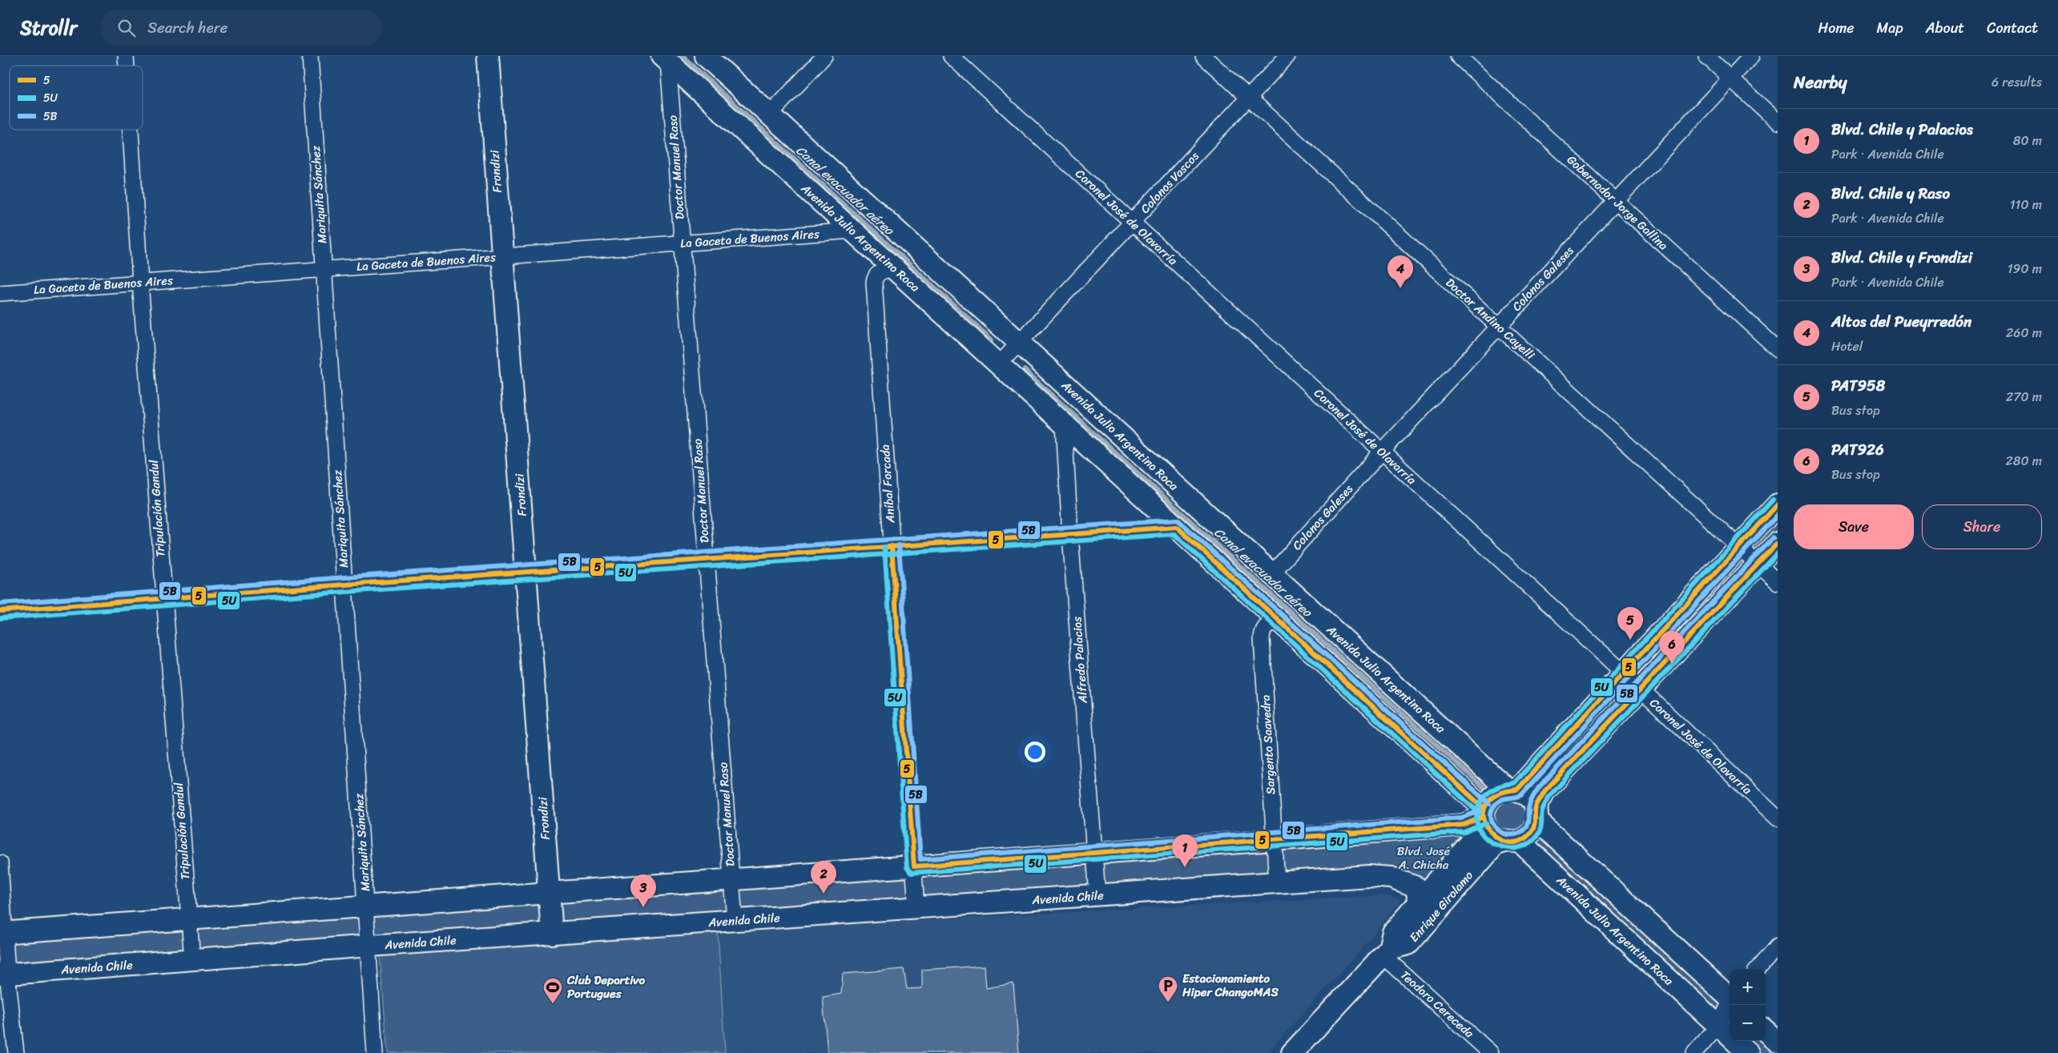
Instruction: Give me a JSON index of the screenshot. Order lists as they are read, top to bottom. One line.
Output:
{"streets":{"main road":["Frondizi","Avenida Julio Argentino Roca","Avenida Chile","Enrique Girolamo"],"street":["Doctor Manuel Raso","Colonos Vascos","Mariquita Sánchez","Gobernador Jorge Gallina","Coronel José de Olavarría","La Gaceta de Buenos Aires","Colonos Galeses","Doctor Andino Cayelli","Aníbal Forcada","Tripulación Gandul","Alfredo Palacios","Sargento Saavedra","Teodoro Cereceda"]},"crossings":[["Doctor Manuel Raso","Avenida Julio Argentino Roca"],["Doctor Manuel Raso","La Gaceta de Buenos Aires"],["Doctor Manuel Raso","Avenida Chile"],["Frondizi","La Gaceta de Buenos Aires"],["Frondizi","Avenida Chile"],["Colonos Vascos","Coronel José de Olavarría"],["Colonos Vascos","Avenida Julio Argentino Roca"],["Colonos Vascos","Doctor Andino Cayelli"],["Mariquita Sánchez","La Gaceta de Buenos Aires"],["Mariquita Sánchez","Avenida Chile"],["Gobernador Jorge Gallina","Colonos Galeses"],["Coronel José de Olavarría","Colonos Galeses"],["Avenida Julio Argentino Roca","La Gaceta de Buenos Aires"],["Avenida Julio Argentino Roca","Colonos Galeses"],["Avenida Julio Argentino Roca","Aníbal Forcada"],["Avenida Julio Argentino Roca","Alfredo Palacios"],["Avenida Julio Argentino Roca","Sargento Saavedra"],["Avenida Julio Argentino Roca","Enrique Girolamo"],["La Gaceta de Buenos Aires","Tripulación Gandul"],["Colonos Galeses","Doctor Andino Cayelli"],["Aníbal Forcada","Avenida Chile"],["Tripulación Gandul","Avenida Chile"],["Alfredo Palacios","Avenida Chile"],["Sargento Saavedra","Avenida Chile"],["Avenida Chile","Enrique Girolamo"],["Enrique Girolamo","Teodoro Cereceda"]],"water":["Canal evacuador aéreo"],"parks":["Blvd. José A. Chicha"],"places":{"parking":["Estacionamiento Hiper ChangoMAS"],"sports":["Club Deportivo Portugues"]},"lines":["transit line 5U","transit line 5","transit line 5B"],"legend":["5","5U","5B"],"page":{"header":"Strollr","search":"Search here","nav":["Home","Map","About","Contact"],"heading":["Nearby","6 results"],"list":[{"mark":"1","name":"Blvd. Chile y Palacios","note":"Park · Avenida Chile","value":"80 m"},{"mark":"2","name":"Blvd. Chile y Raso","note":"Park · Avenida Chile","value":"110 m"},{"mark":"3","name":"Blvd. Chile y Frondizi","note":"Park · Avenida Chile","value":"190 m"},{"mark":"4","name":"Altos del Pueyrredón","note":"Hotel","value":"260 m"},{"mark":"5","name":"PAT958","note":"Bus stop","value":"270 m"},{"mark":"6","name":"PAT926","note":"Bus stop","value":"280 m"}],"pins":["4","5","6","1","2","3"],"buttons":["Save","Share"],"map_buttons":["+","−"]}}
